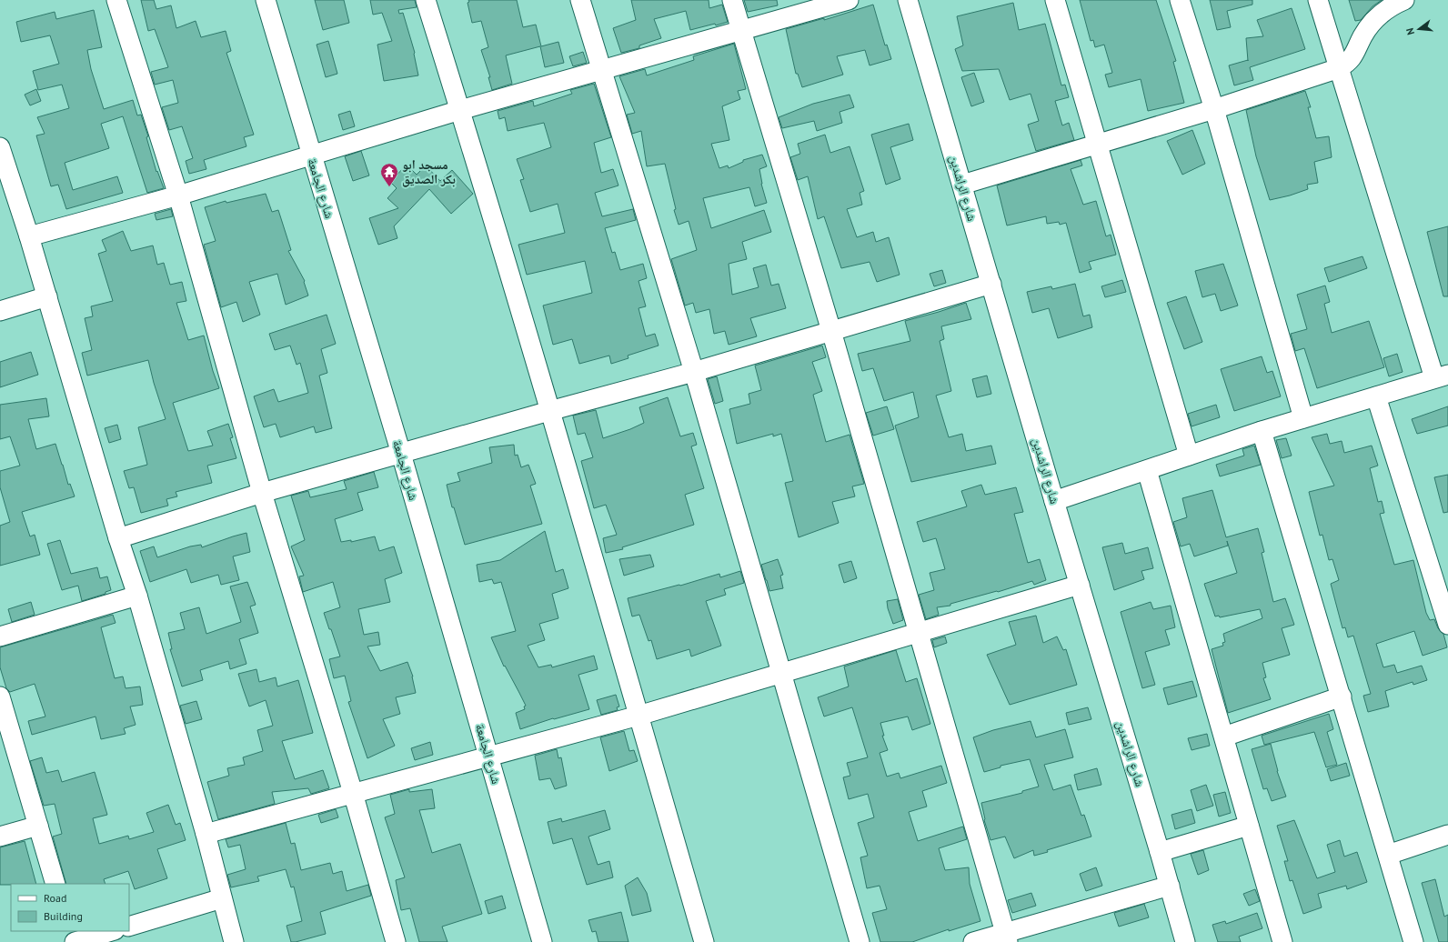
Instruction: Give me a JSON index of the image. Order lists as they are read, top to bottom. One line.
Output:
{"streets":{"street":["شارع الجامعة","شارع الراشدين"]},"places":{"temple":["مسجد ابو بكر الصديق"]},"legend":["Road","Building"],"north":"left"}
